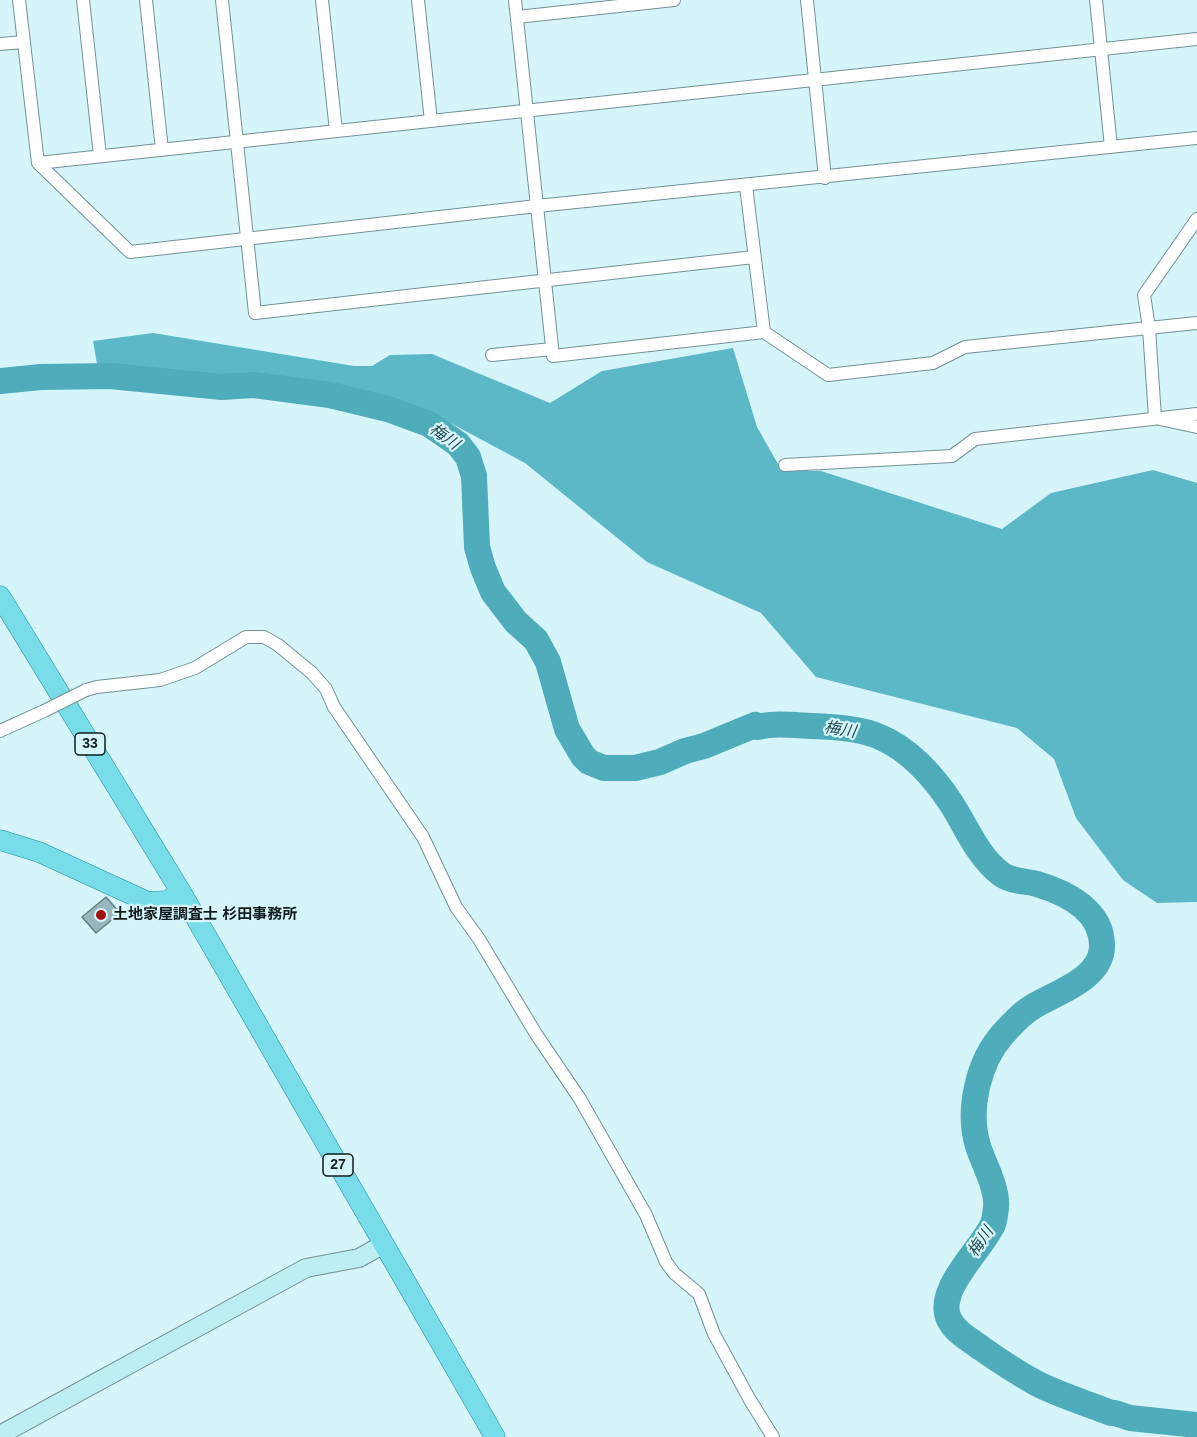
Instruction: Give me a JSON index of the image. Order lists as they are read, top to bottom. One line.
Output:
{"streets":{"main road":["33","27"]},"crossings":[["33","27"]],"water":["梅川"],"places":["土地家屋調査士 杉田事務所"]}
